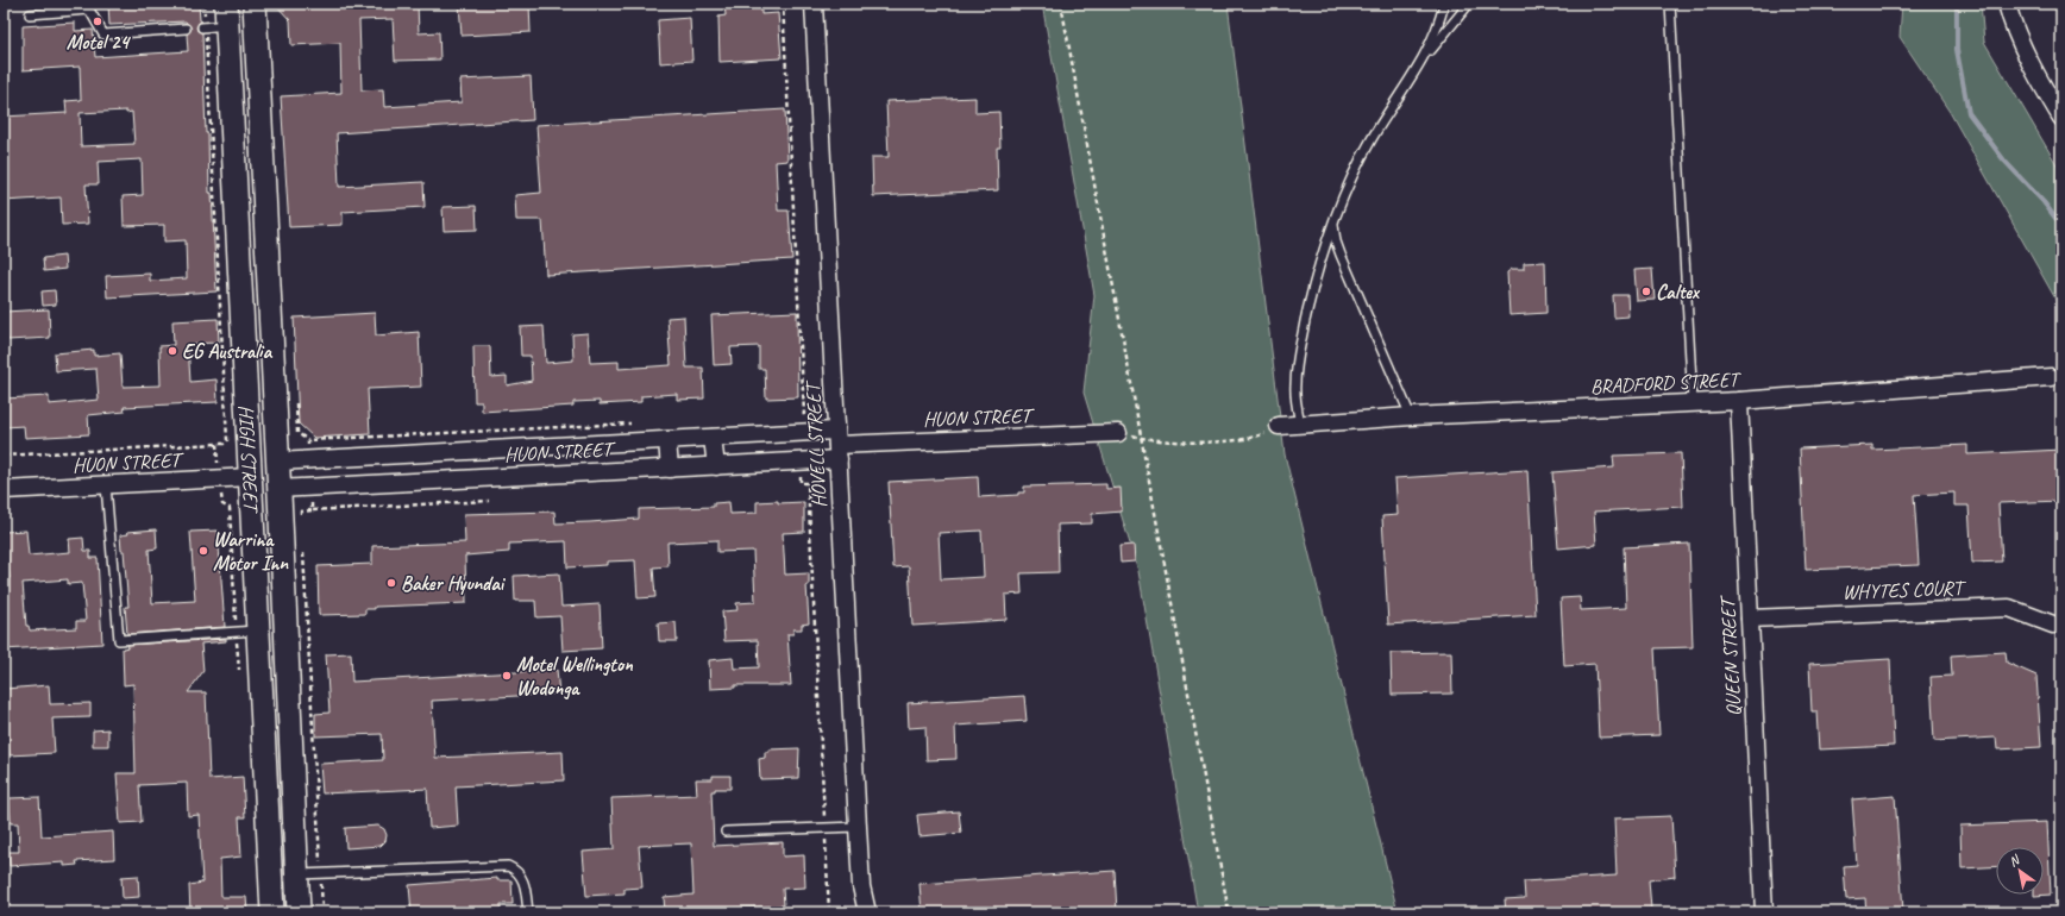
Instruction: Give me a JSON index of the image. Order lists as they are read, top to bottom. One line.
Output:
{"streets":{"main road":["HIGH STREET"],"street":["BRADFORD STREET","HUON STREET","HOVELL STREET","WHYTES COURT","QUEEN STREET"]},"crossings":[["BRADFORD STREET","QUEEN STREET"],["HUON STREET","HOVELL STREET"],["HUON STREET","HIGH STREET"],["WHYTES COURT","QUEEN STREET"]],"places":["Motel 24","Caltex","EG Australia","Warrina Motor Inn","Baker Hyundai","Motel Wellington Wodonga"],"north":"top left"}
